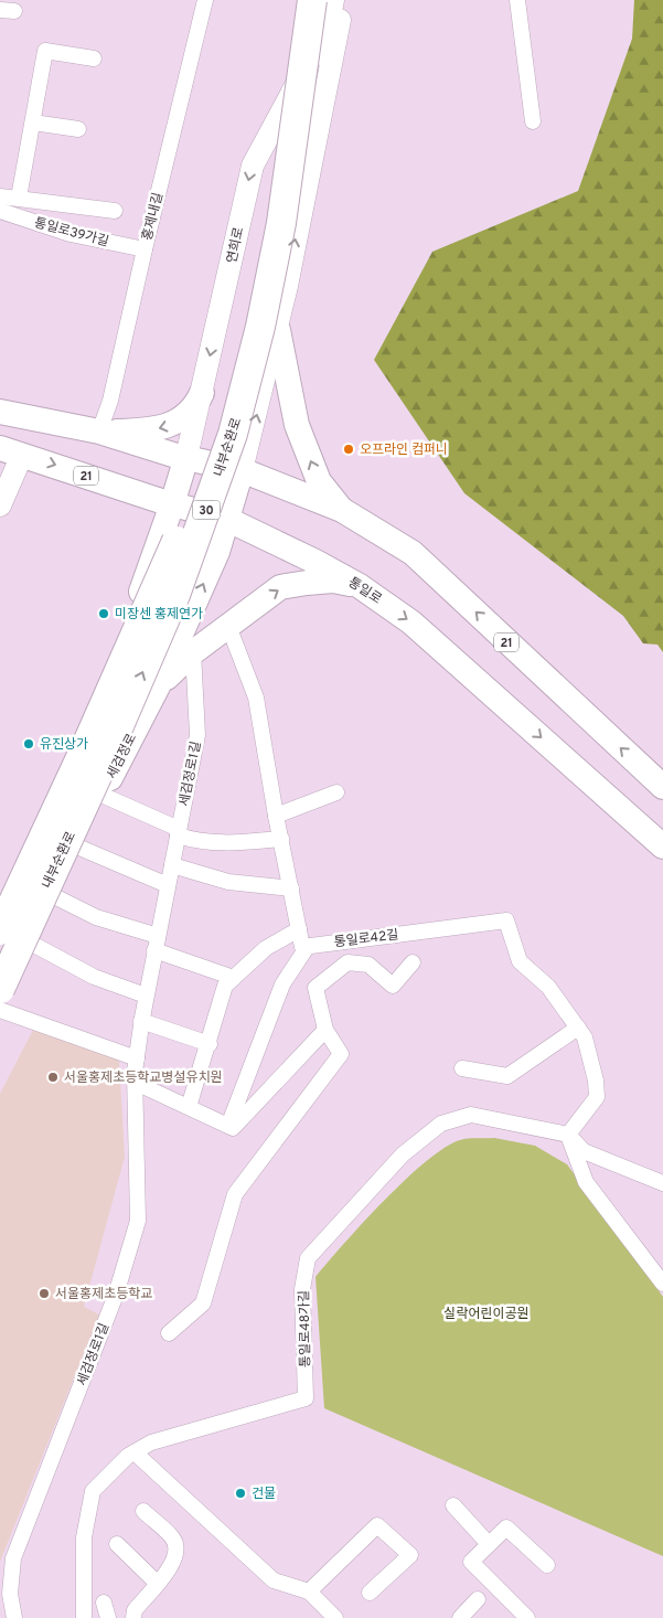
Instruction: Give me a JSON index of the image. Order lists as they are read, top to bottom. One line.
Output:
{"streets":{"highway":["내부순환로","30"],"main road":["연희로","21","통일로","세검정로"],"street":["홍제내길","통일로39가길","세검정로1길","통일로42길","통일로48가길"]},"crossings":[["홍제내길","통일로39가길"],["연희로","통일로"],["내부순환로","세검정로"],["통일로","세검정로"],["통일로42길","통일로48가길"]],"parks":["실락어린이공원"],"places":["오프라인 컴퍼니","미장센 홍제연가","유진상가","서울홍제초등학교병설유치원","서울홍제초등학교","건물"]}
